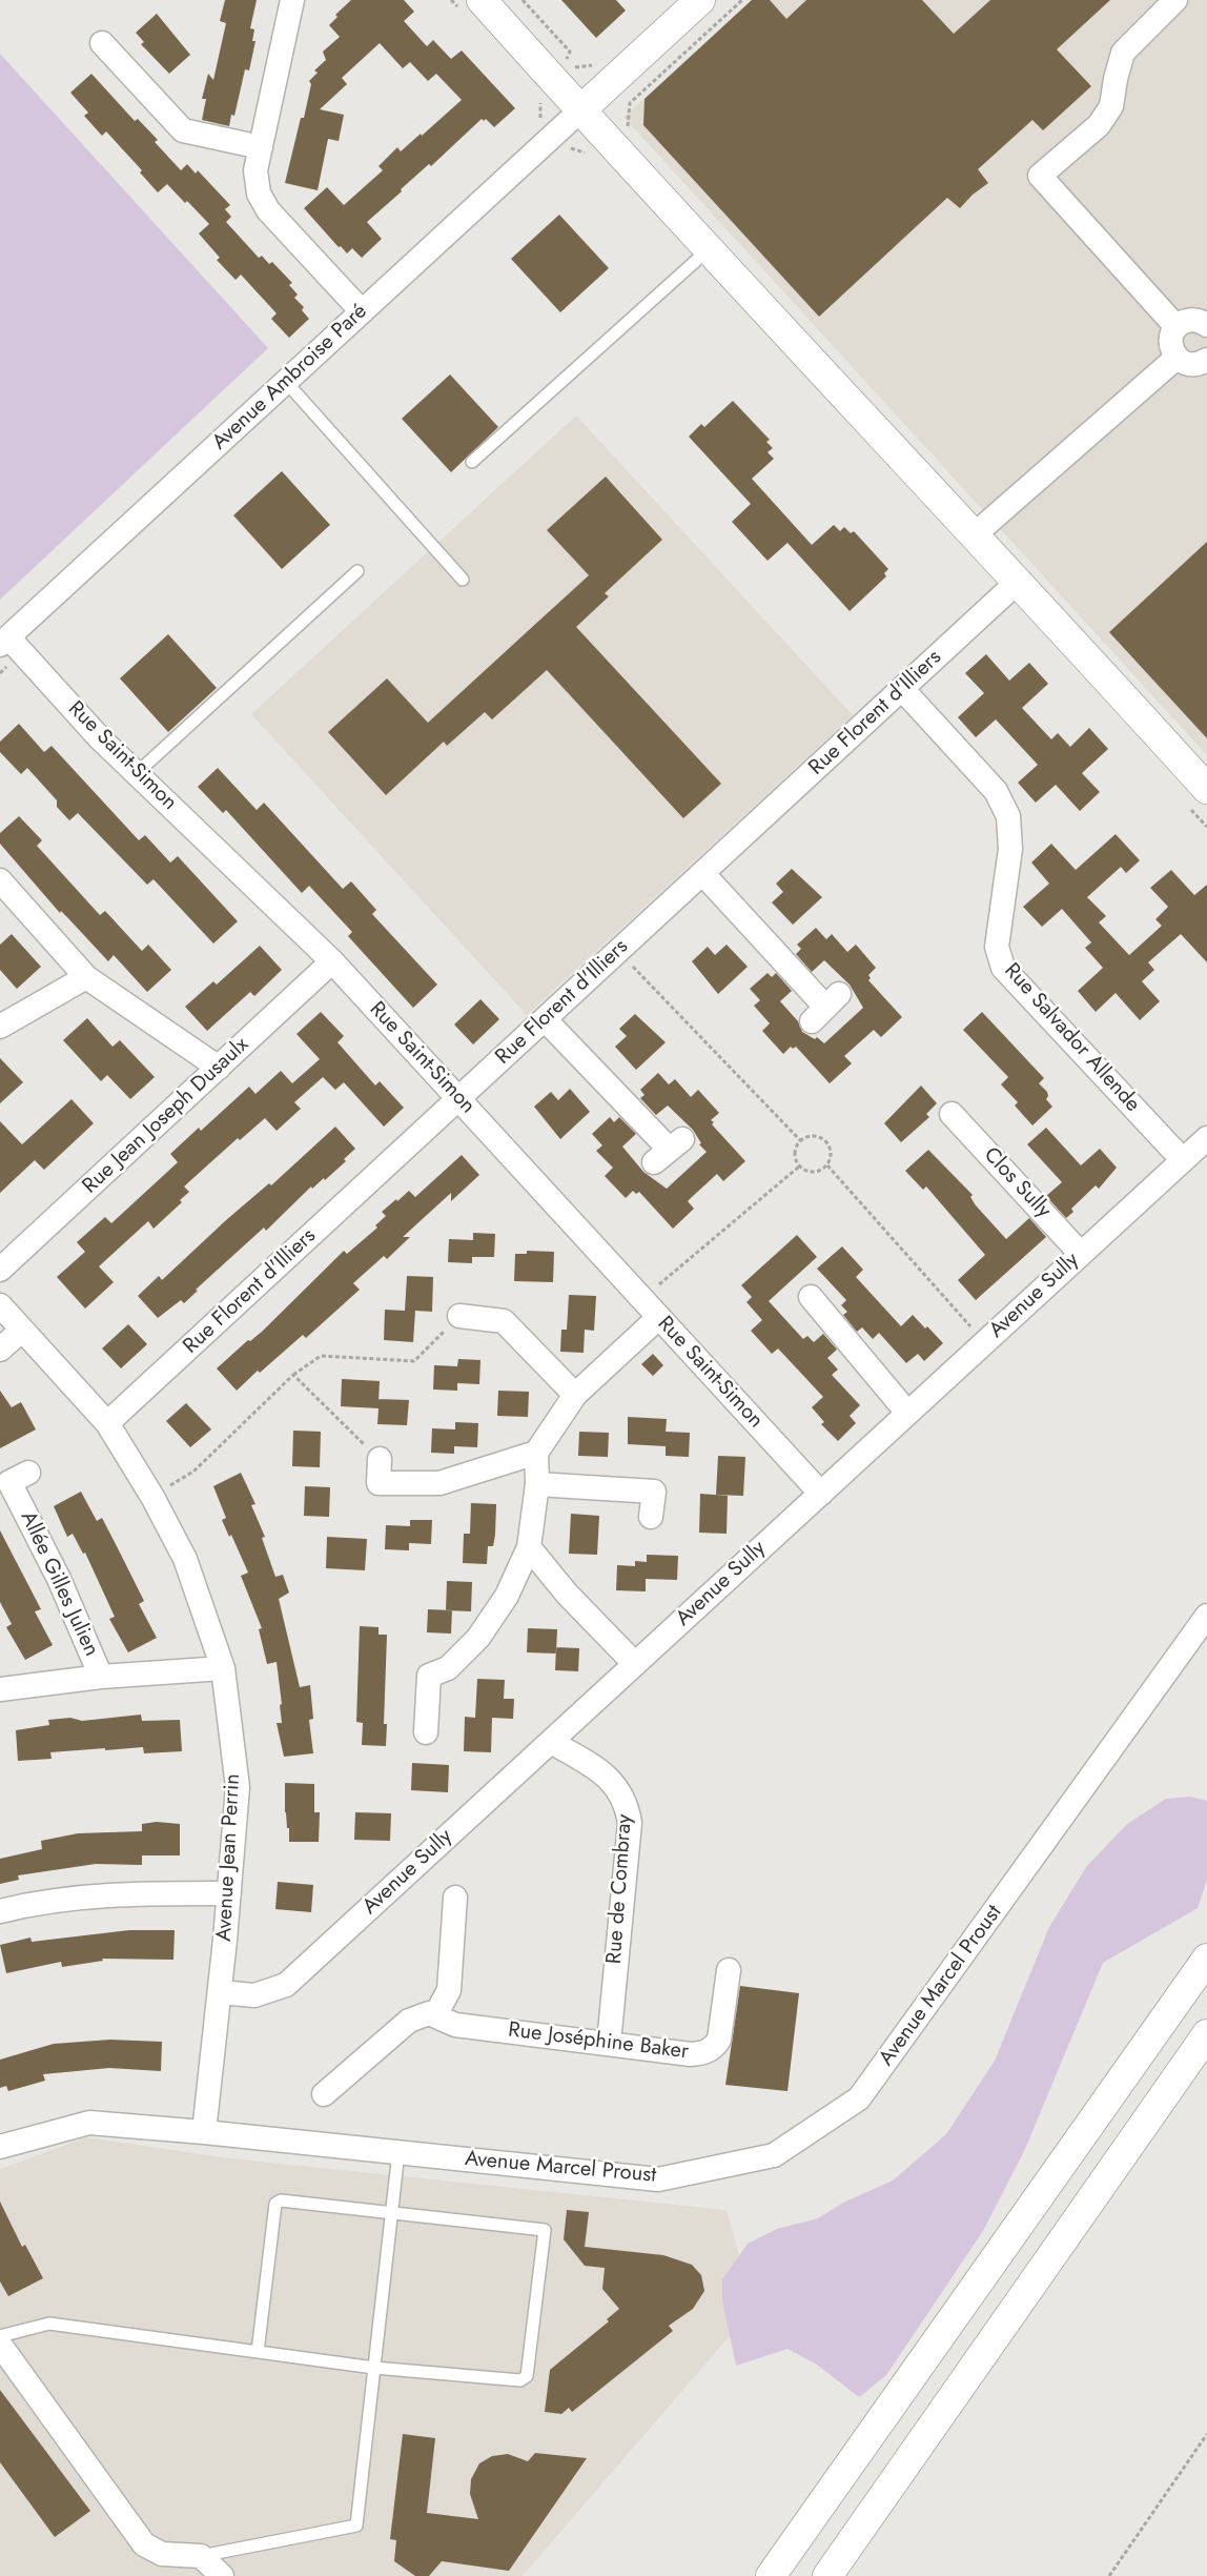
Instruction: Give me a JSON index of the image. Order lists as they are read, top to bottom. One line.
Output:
{"streets":{"street":["Avenue Ambroise Paré","Rue Florent d'Illiers","Rue Saint-Simon","Rue Salvador Allende","Rue Jean Joseph Dusaulx","Clos Sully","Avenue Sully","Allée Gilles Julien","Avenue Jean Perrin","Rue de Combray","Avenue Marcel Proust","Rue Joséphine Baker"]},"crossings":[["Avenue Ambroise Paré","Rue Saint-Simon"],["Rue Florent d'Illiers","Rue Saint-Simon"],["Rue Florent d'Illiers","Rue Salvador Allende"],["Rue Florent d'Illiers","Avenue Jean Perrin"],["Rue Saint-Simon","Rue Jean Joseph Dusaulx"],["Rue Saint-Simon","Avenue Sully"],["Rue Salvador Allende","Avenue Sully"],["Clos Sully","Avenue Sully"],["Avenue Sully","Avenue Jean Perrin"],["Avenue Sully","Rue de Combray"],["Avenue Jean Perrin","Avenue Marcel Proust"],["Rue de Combray","Rue Joséphine Baker"]]}
